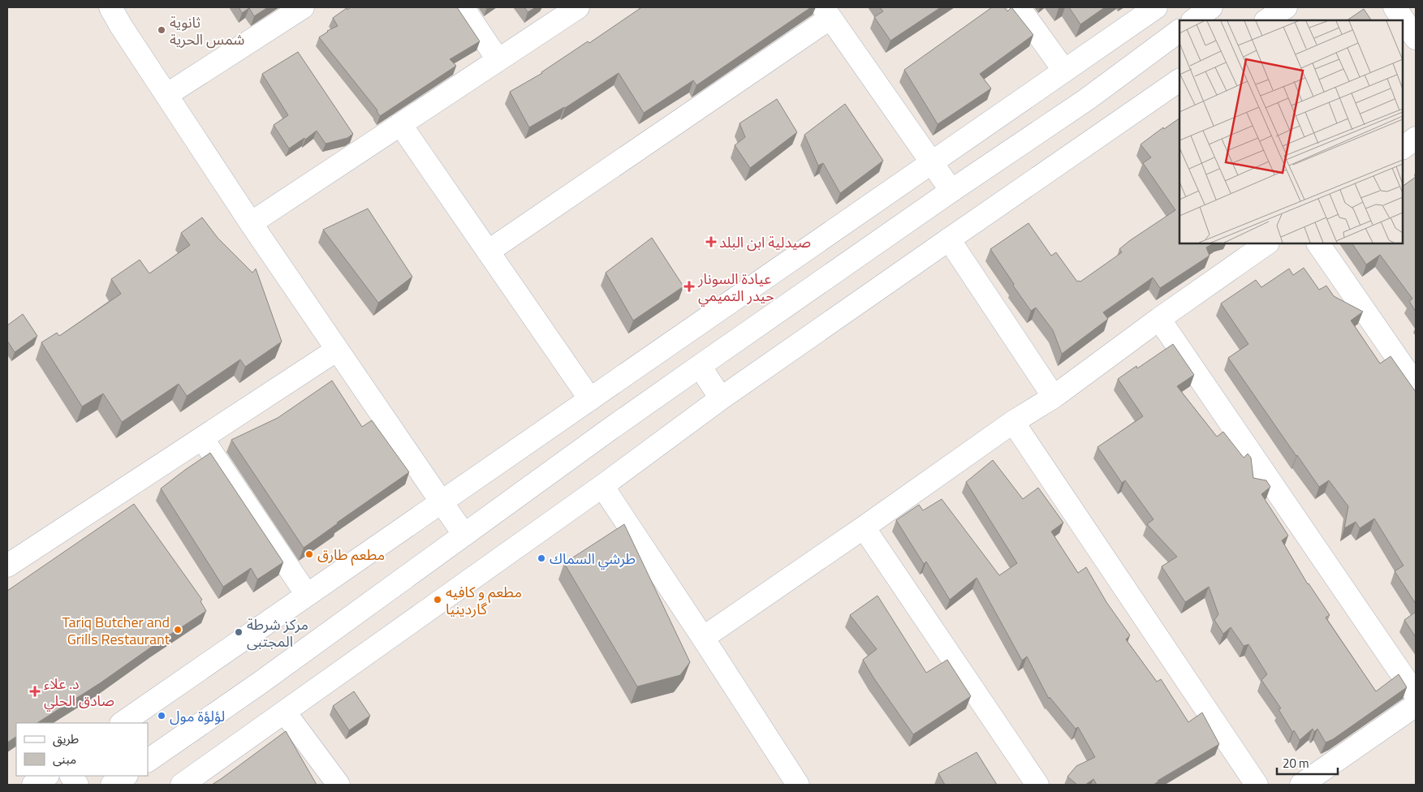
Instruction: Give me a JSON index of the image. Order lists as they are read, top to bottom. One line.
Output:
{"places":{"other":["ثانوية شمس الحرية","مطعم طارق","طرشي السماك","مطعم و كافيه گاردينيا","Tariq Butcher and Grills Restaurant","مركز شرطة المجتبى","لؤلؤة مول"],"health":["صيدلية ابن البلد","عيادة السونار حيدر التميمي","د. علاء صادق الحلي"]},"legend":["طريق","مبنى"],"scale_bar":"20 m"}
